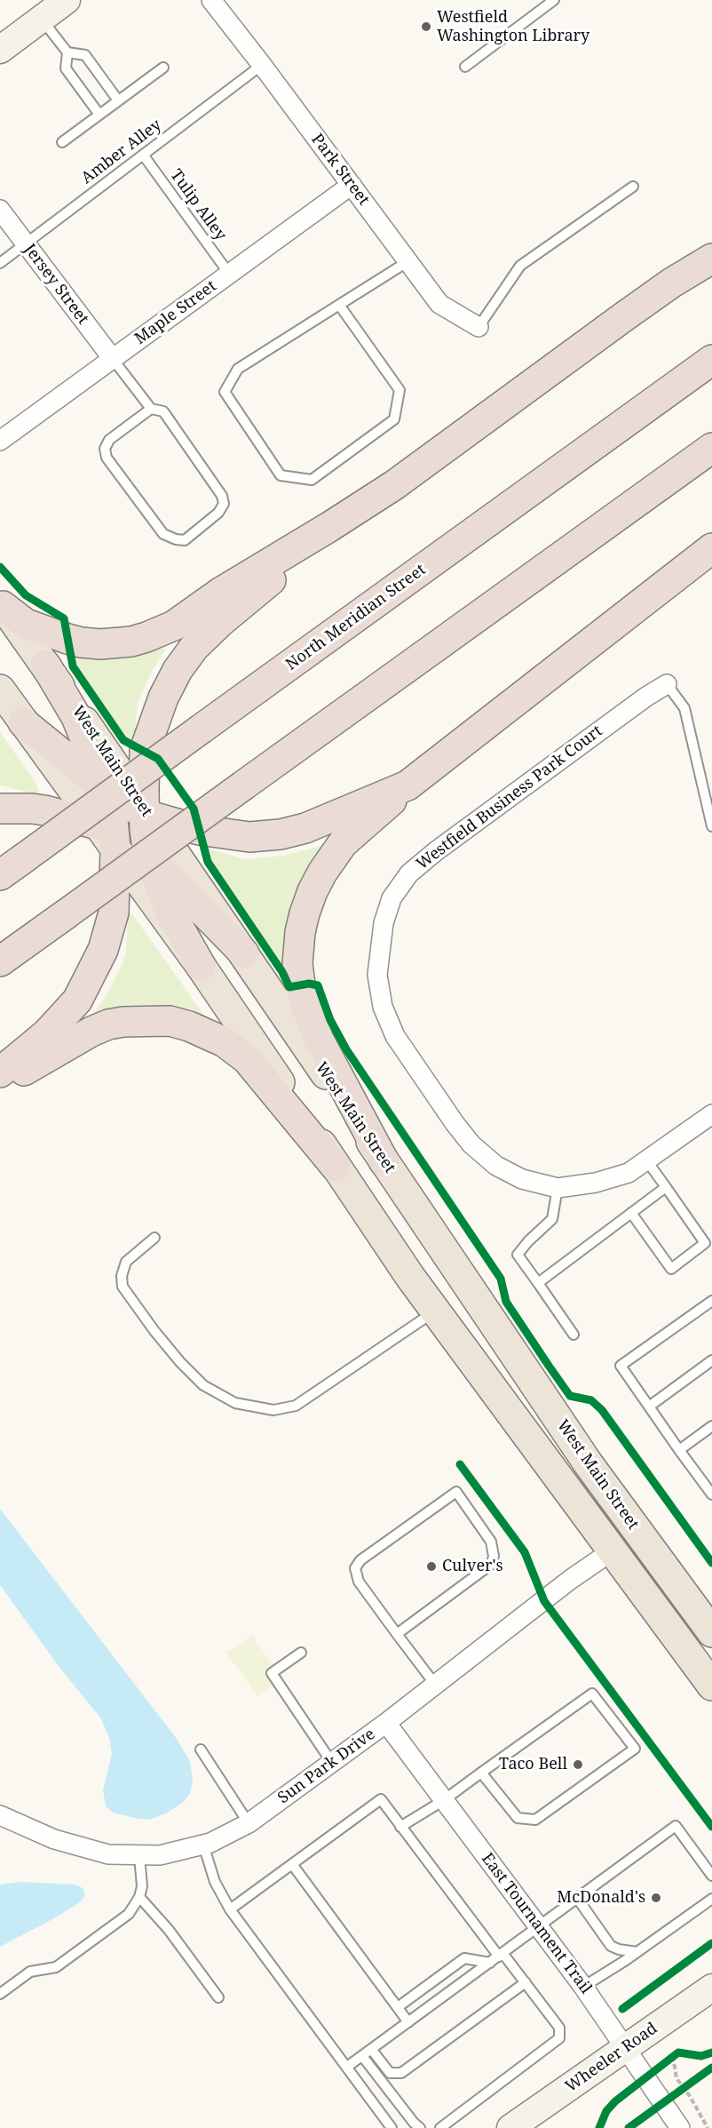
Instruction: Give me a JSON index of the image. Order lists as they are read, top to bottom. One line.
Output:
{"streets":{"highway":["North Meridian Street"],"main road":["West Main Street"],"street":["Park Street","Jersey Street","Maple Street","Westfield Business Park Court","Sun Park Drive","East Tournament Trail","Wheeler Road"],"lane":["Amber Alley","Tulip Alley"]},"crossings":[["Amber Alley","Park Street"],["Amber Alley","Tulip Alley"],["Amber Alley","Jersey Street"],["Park Street","Maple Street"],["Tulip Alley","Maple Street"],["Jersey Street","Maple Street"],["West Main Street","Sun Park Drive"],["Sun Park Drive","East Tournament Trail"],["East Tournament Trail","Wheeler Road"]],"places":["Westfield Washington Library","Culver's","Taco Bell","McDonald's"]}
